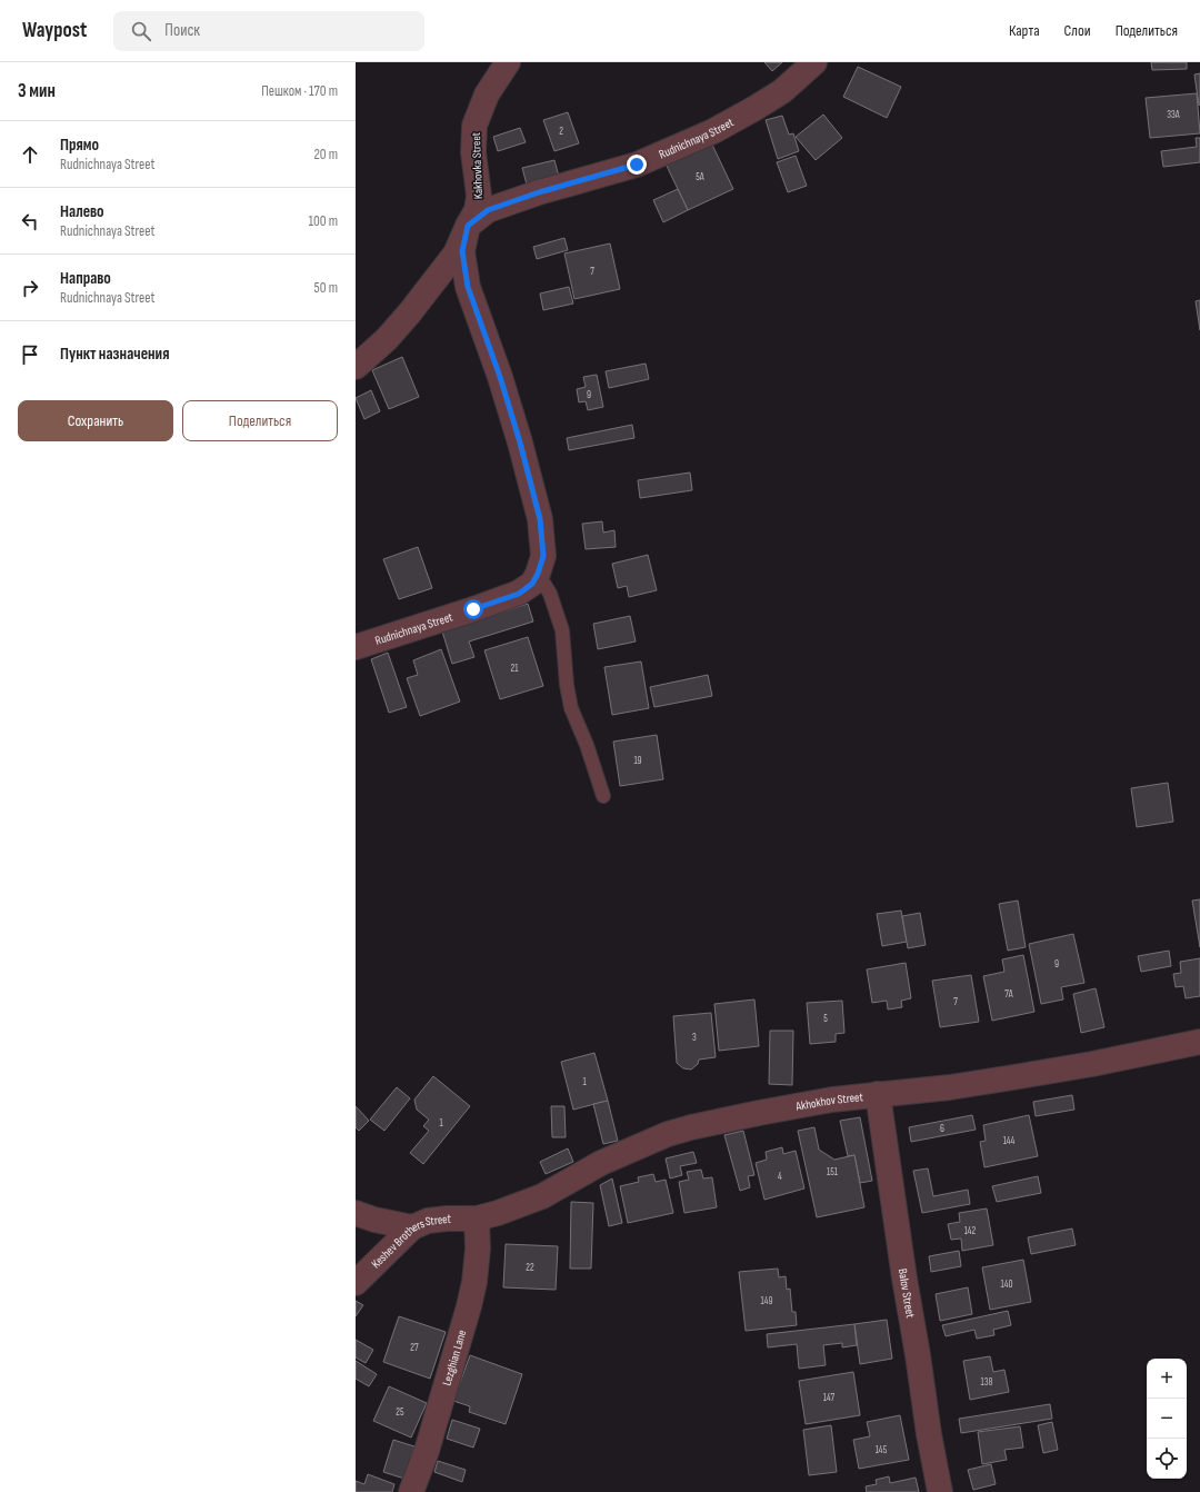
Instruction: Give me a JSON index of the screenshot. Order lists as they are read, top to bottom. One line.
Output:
{"streets":{"street":["Rudnichnaya Street","Kakhovka Street","Akhokhov Street","Keshev Brothers Street","Balov Street","Lezghian Lane"]},"crossings":[["Rudnichnaya Street","Kakhovka Street"],["Akhokhov Street","Keshev Brothers Street"],["Akhokhov Street","Balov Street"],["Akhokhov Street","Lezghian Lane"],["Keshev Brothers Street","Lezghian Lane"]],"house_numbers":["33А","2","5А","7","9","21","19","9","7А","7","5","3","1","1","6","144","151","4","142","22","140","149","27","138","147","25","145"],"page":{"header":"Waypost","search":"Поиск","nav":["Карта","Слои","Поделиться"],"heading":["3 мин","Пешком · 170 m"],"list":[["Прямо","Rudnichnaya Street","20 m"],["Налево","Rudnichnaya Street","100 m"],["Направо","Rudnichnaya Street","50 m"],"Пункт назначения"],"buttons":["Сохранить","Поделиться"],"map_buttons":["+","−"]}}
